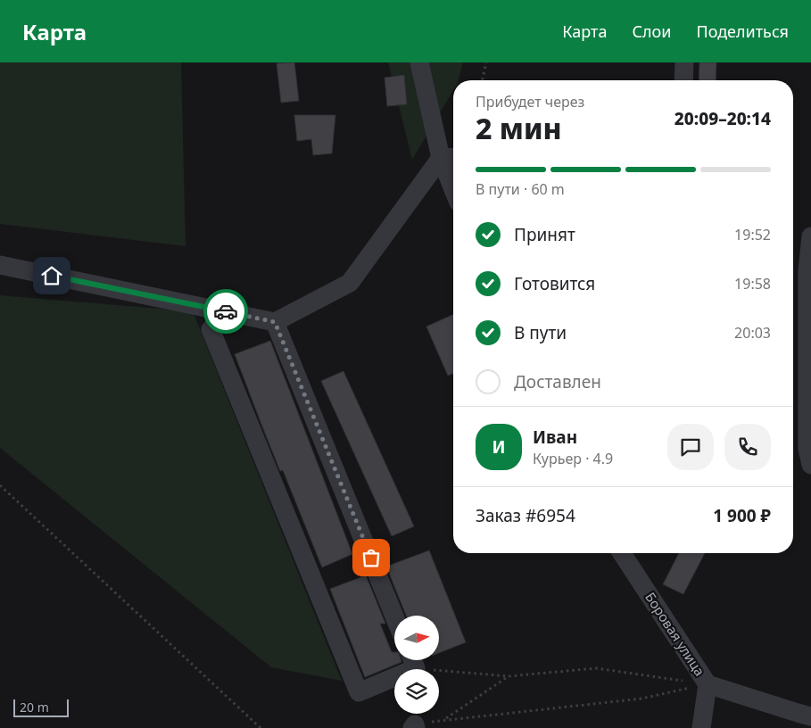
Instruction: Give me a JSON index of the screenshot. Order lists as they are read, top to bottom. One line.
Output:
{"streets":{"street":["Боровая улица"]},"scale_bar":"20 m","north":"right","page":{"header":"Карта","nav":["Карта","Слои","Поделиться"],"heading":["2 мин","Прибудет через","20:09–20:14"],"panel":["Иван","Курьер · 4.9","Заказ #6954","1 900 ₽"],"bar":"В пути · 60 m","list":[["Принят","19:52"],["Готовится","19:58"],["В пути","20:03"],"Доставлен"],"round":"И","scale":"20 m"}}
